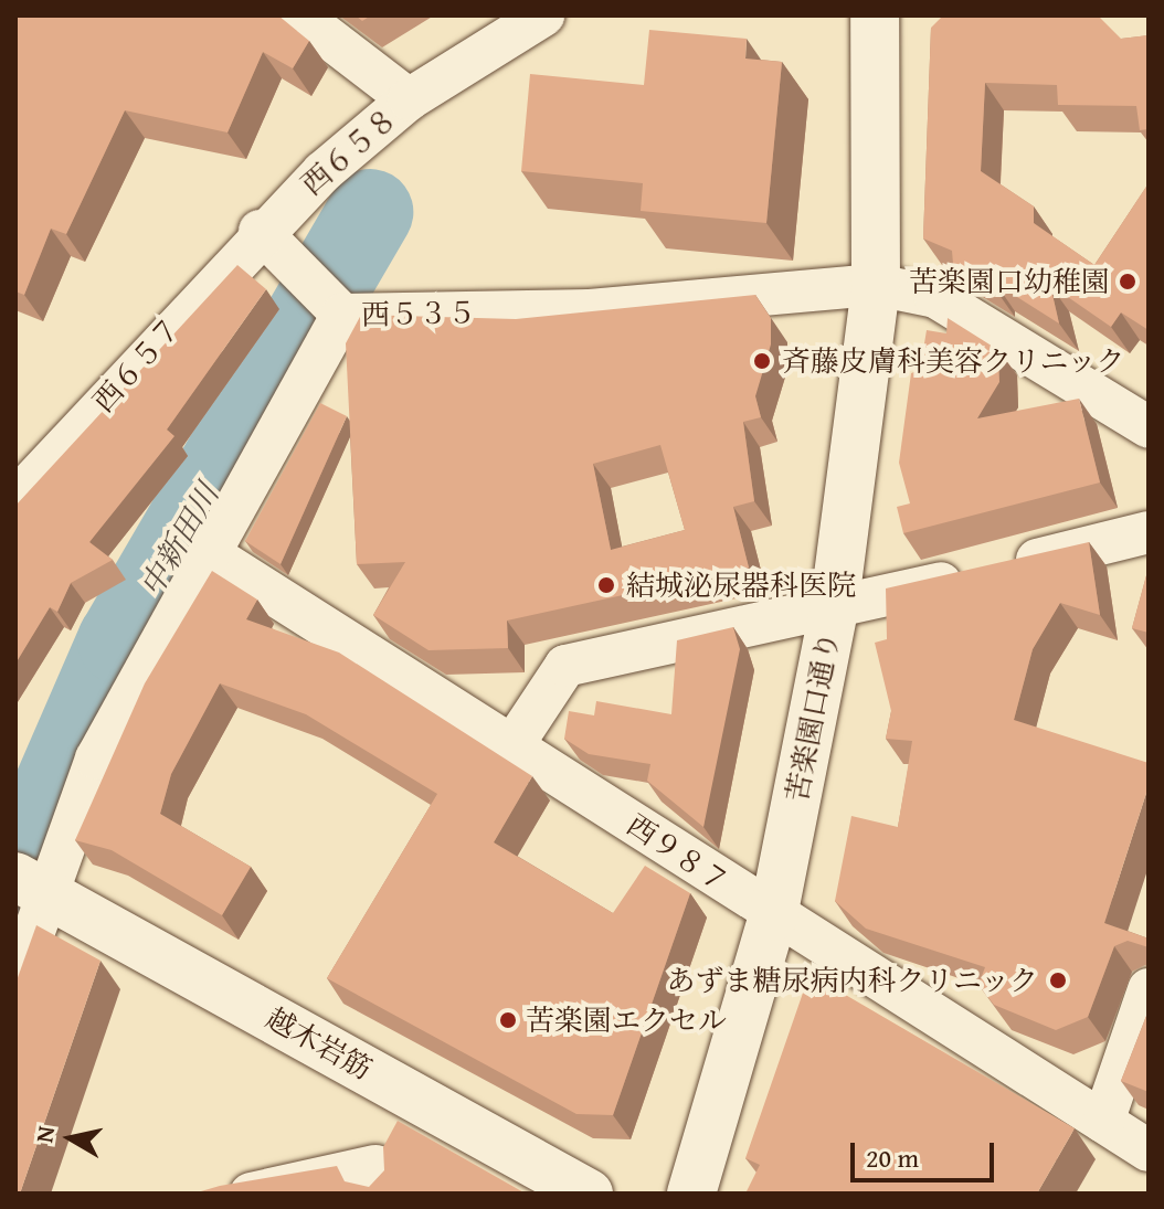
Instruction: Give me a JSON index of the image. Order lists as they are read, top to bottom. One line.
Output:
{"streets":{"street":["西６５８","西５３５","西６５７","苦楽園口通り","西９８７","越木岩筋"]},"crossings":[["西６５８","西６５７"],["西５３５","苦楽園口通り"],["西５３５","西９８７"],["西５３５","越木岩筋"],["苦楽園口通り","西９８７"]],"water":["中新田川"],"places":["苦楽園口幼稚園","斉藤皮膚科美容クリニック","結城泌尿器科医院","あずま糖尿病内科クリニック","苦楽園エクセル"],"scale_bar":"20 m","north":"left"}
